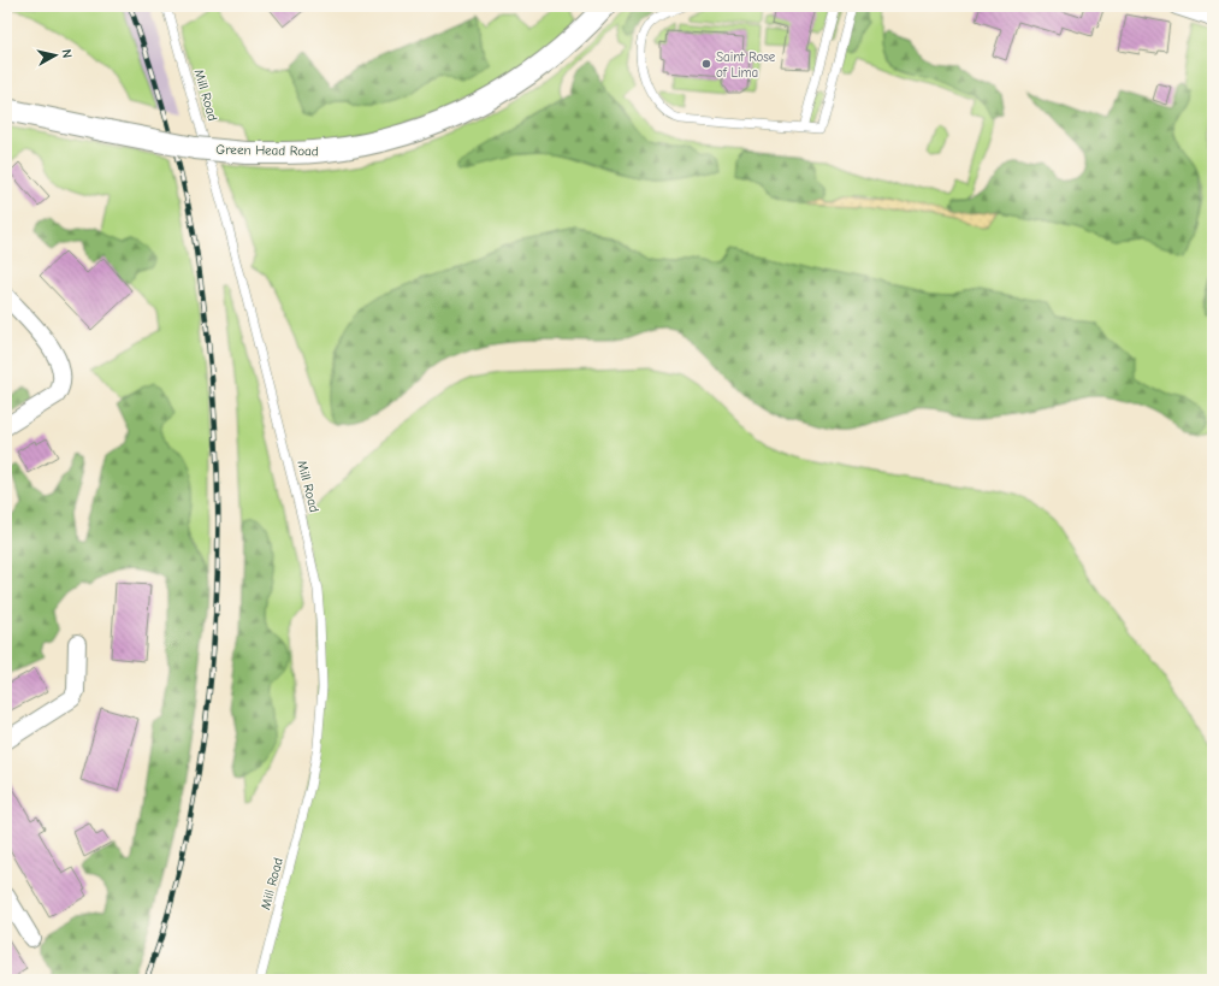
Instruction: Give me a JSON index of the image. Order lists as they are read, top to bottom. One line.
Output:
{"streets":{"street":["Green Head Road"],"lane":["Mill Road"]},"places":["Saint Rose of Lima"],"north":"right"}
